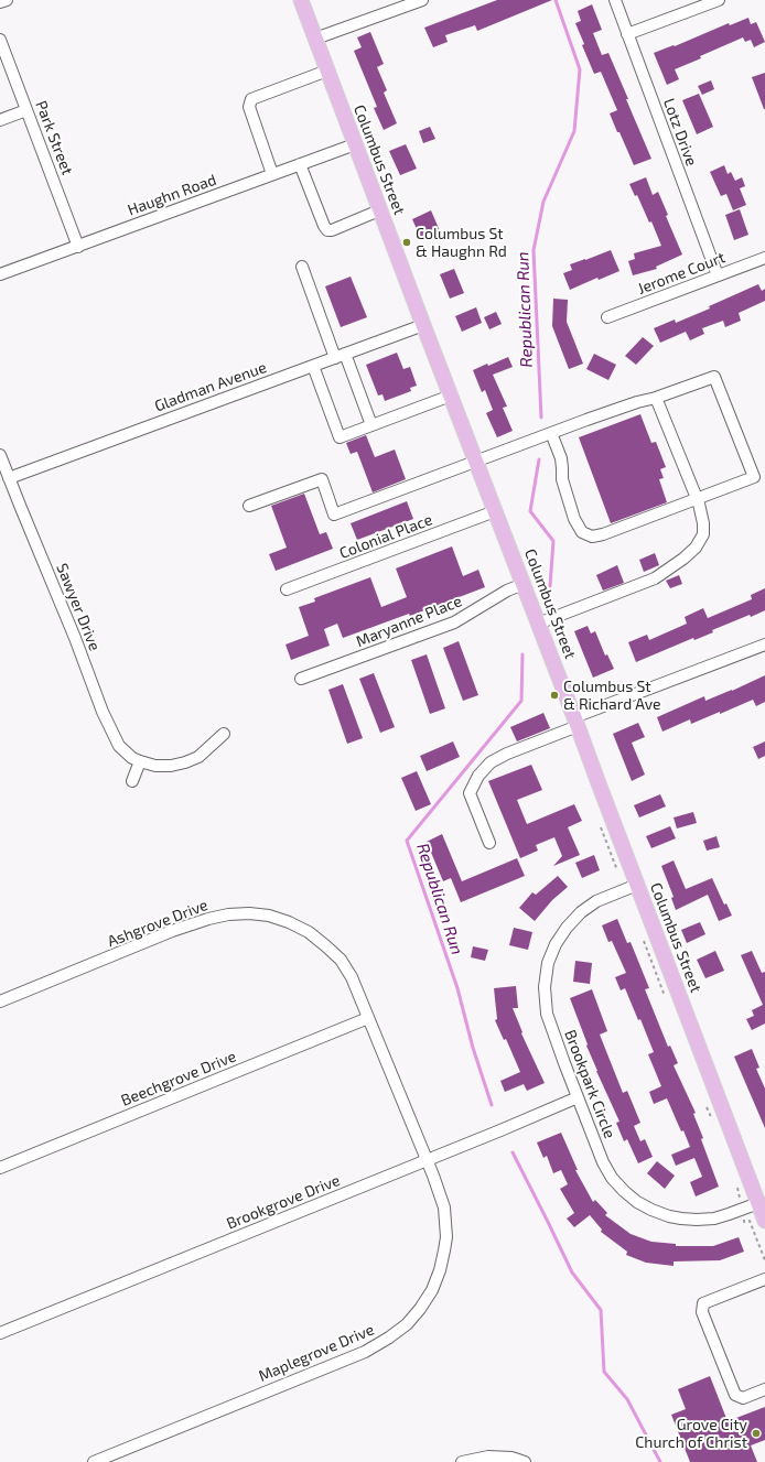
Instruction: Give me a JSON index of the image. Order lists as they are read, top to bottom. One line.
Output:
{"streets":{"main road":["Columbus Street"],"street":["Lotz Drive","Park Street","Haughn Road","Jerome Court","Gladman Avenue","Colonial Place","Sawyer Drive","Maryanne Place","Ashgrove Drive","Beechgrove Drive","Brookpark Circle","Brookgrove Drive","Maplegrove Drive"]},"crossings":[["Lotz Drive","Jerome Court"],["Park Street","Haughn Road"],["Columbus Street","Haughn Road"],["Columbus Street","Gladman Avenue"],["Columbus Street","Colonial Place"],["Columbus Street","Maryanne Place"],["Columbus Street","Brookpark Circle"],["Gladman Avenue","Sawyer Drive"],["Ashgrove Drive","Beechgrove Drive"],["Ashgrove Drive","Brookgrove Drive"],["Ashgrove Drive","Maplegrove Drive"],["Brookpark Circle","Brookgrove Drive"],["Brookgrove Drive","Maplegrove Drive"]],"water":["Republican Run"],"places":["Columbus St & Haughn Rd","Columbus St & Richard Ave","Grove City Church of Christ"]}
